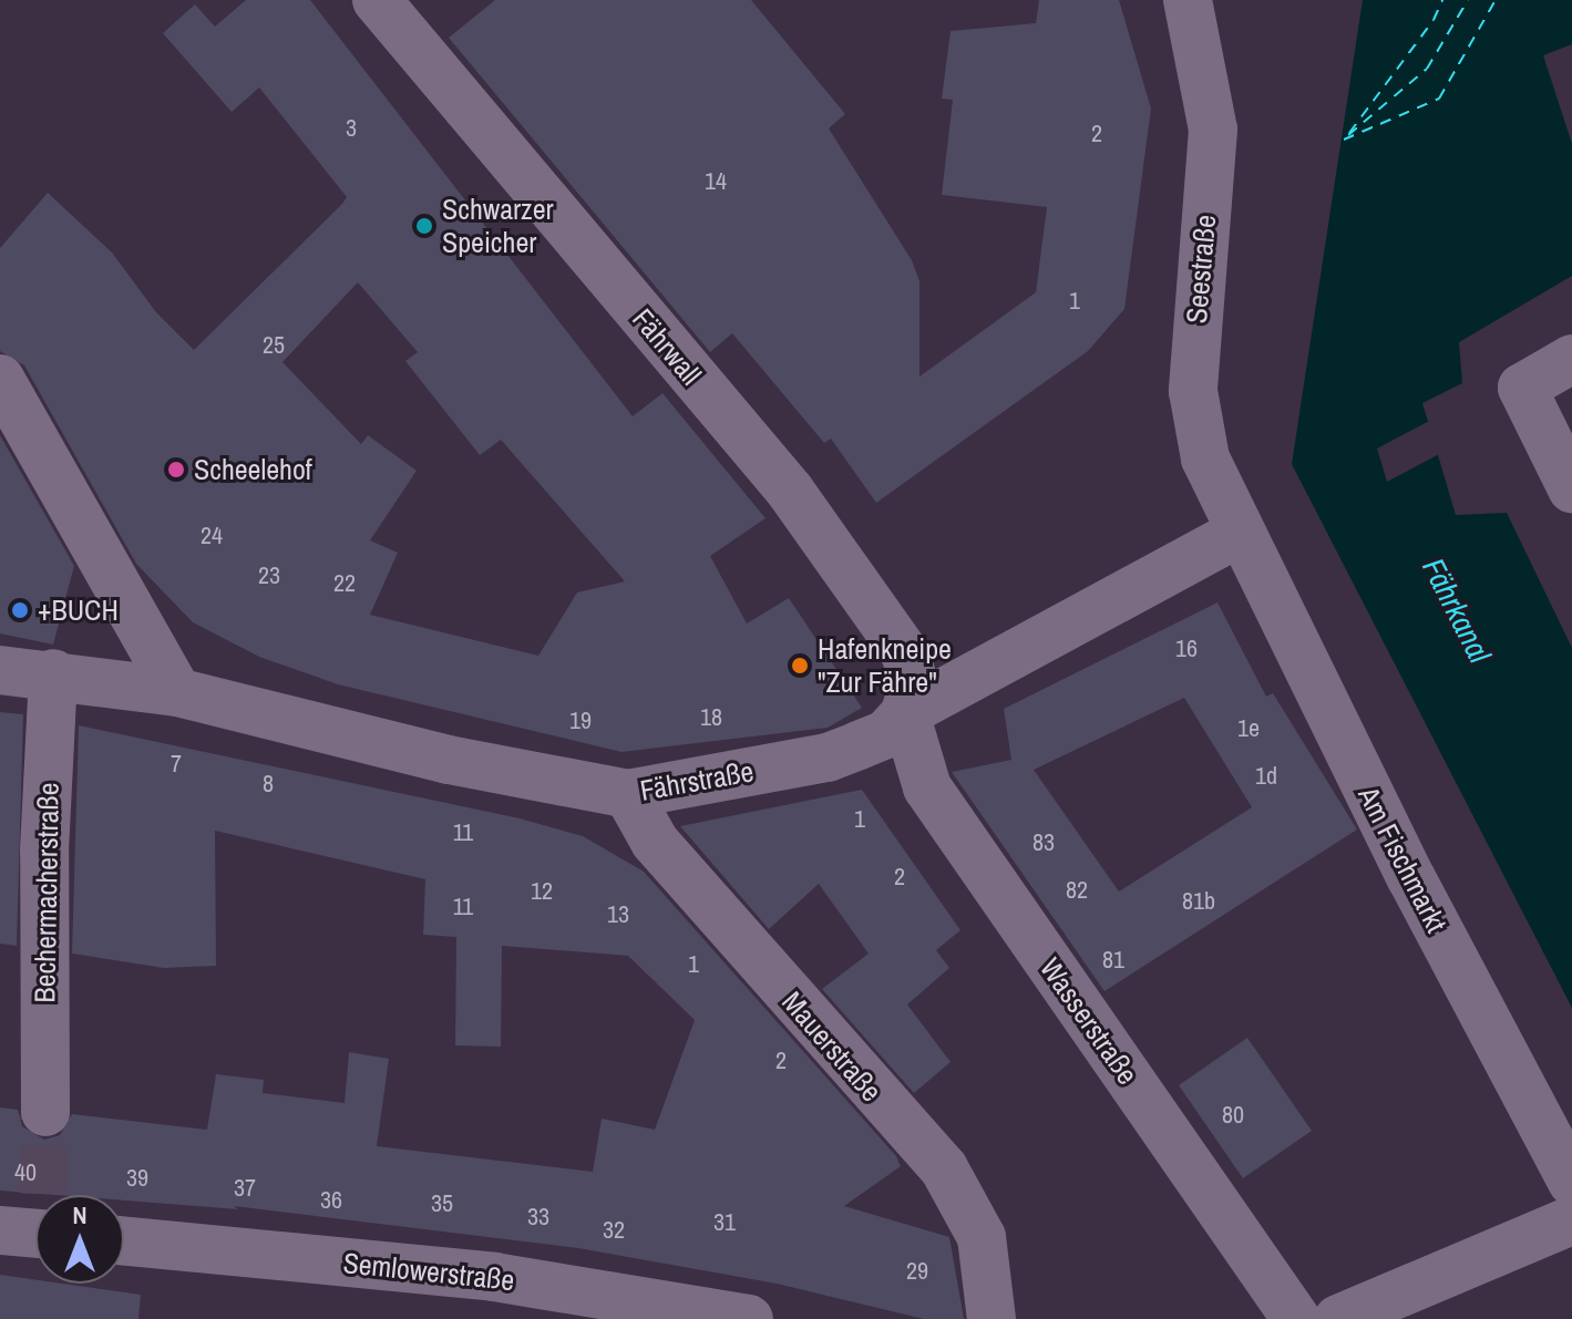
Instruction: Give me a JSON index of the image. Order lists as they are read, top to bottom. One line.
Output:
{"streets":{"street":["Seestraße","Fährwall","Fährstraße","Am Fischmarkt","Bechermacherstraße","Wasserstraße","Mauerstraße","Semlowerstraße"]},"crossings":[["Seestraße","Fährstraße"],["Seestraße","Am Fischmarkt"],["Fährwall","Fährstraße"],["Fährwall","Wasserstraße"],["Fährstraße","Am Fischmarkt"],["Fährstraße","Bechermacherstraße"],["Fährstraße","Wasserstraße"],["Fährstraße","Mauerstraße"]],"water":["Fährkanal"],"places":["Schwarzer Speicher","Scheelehof","+BUCH","Hafenkneipe \"Zur Fähre\""],"house_numbers":["3","2","14","1","25","24","23","22","16","18","19","1e","7","1d","8","1","11","83","2","82","12","81b","11","13","81","1","2","80","40","39","37","36","35","33","31","32","29"],"north":"top"}
